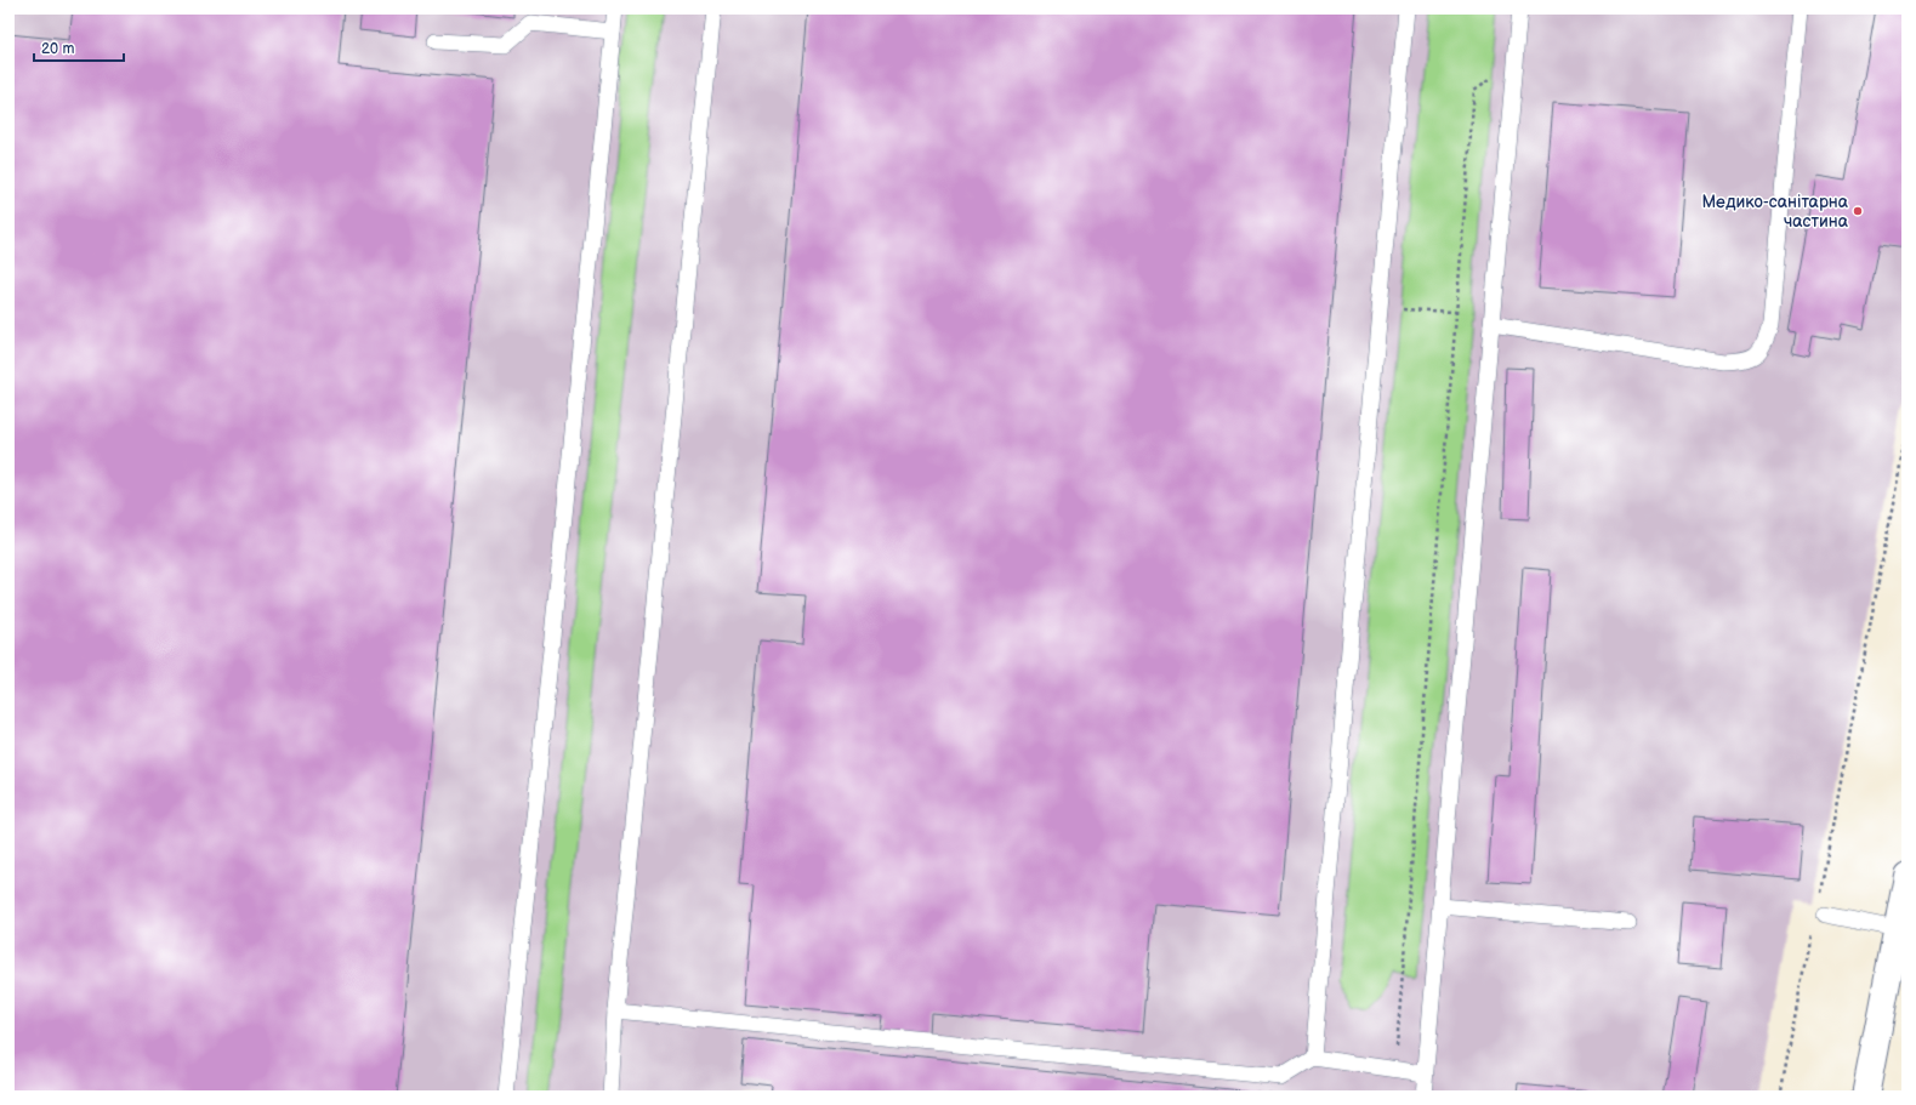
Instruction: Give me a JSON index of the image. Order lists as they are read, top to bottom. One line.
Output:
{"places":["Медико-санітарна частина"],"scale_bar":"20 m"}
